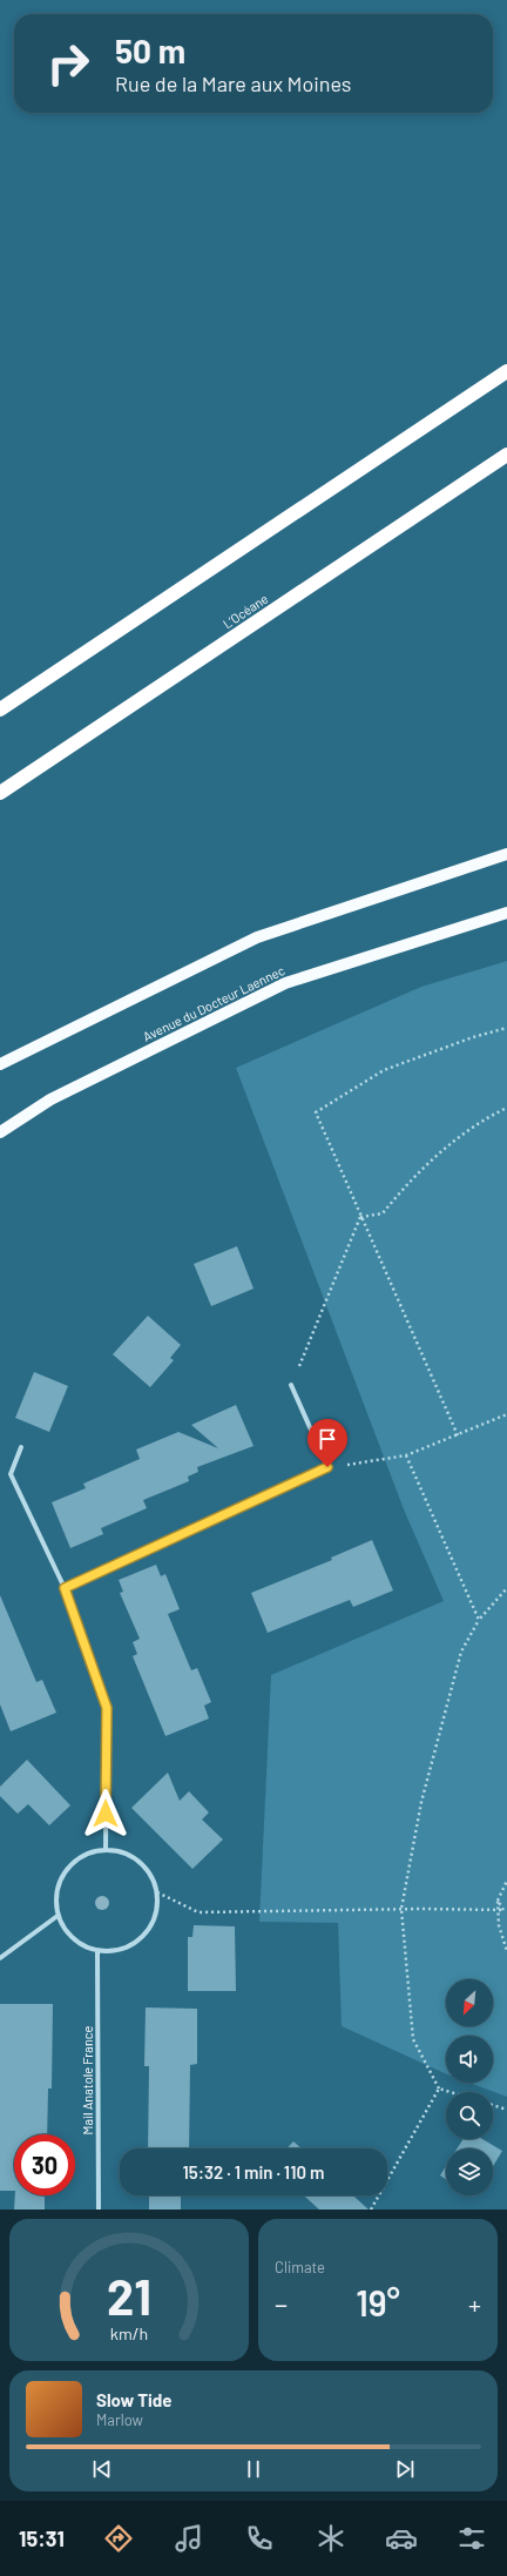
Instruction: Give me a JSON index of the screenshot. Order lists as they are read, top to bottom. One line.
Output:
{"streets":{"highway":["L’Océane"],"main road":["Avenue du Docteur Laennec"],"street":["Mail Anatole France"]},"north":"bottom left","page":{"turn":["50 m","Rue de la Mare aux Moines"],"limit":"30","trip":"15:32 · 1 min · 110 m","tile":"Climate","heat":["−","19°","+"],"song":["Slow Tide","Marlow"],"tabs":"15:31","gauge":["21","km/h"]}}
